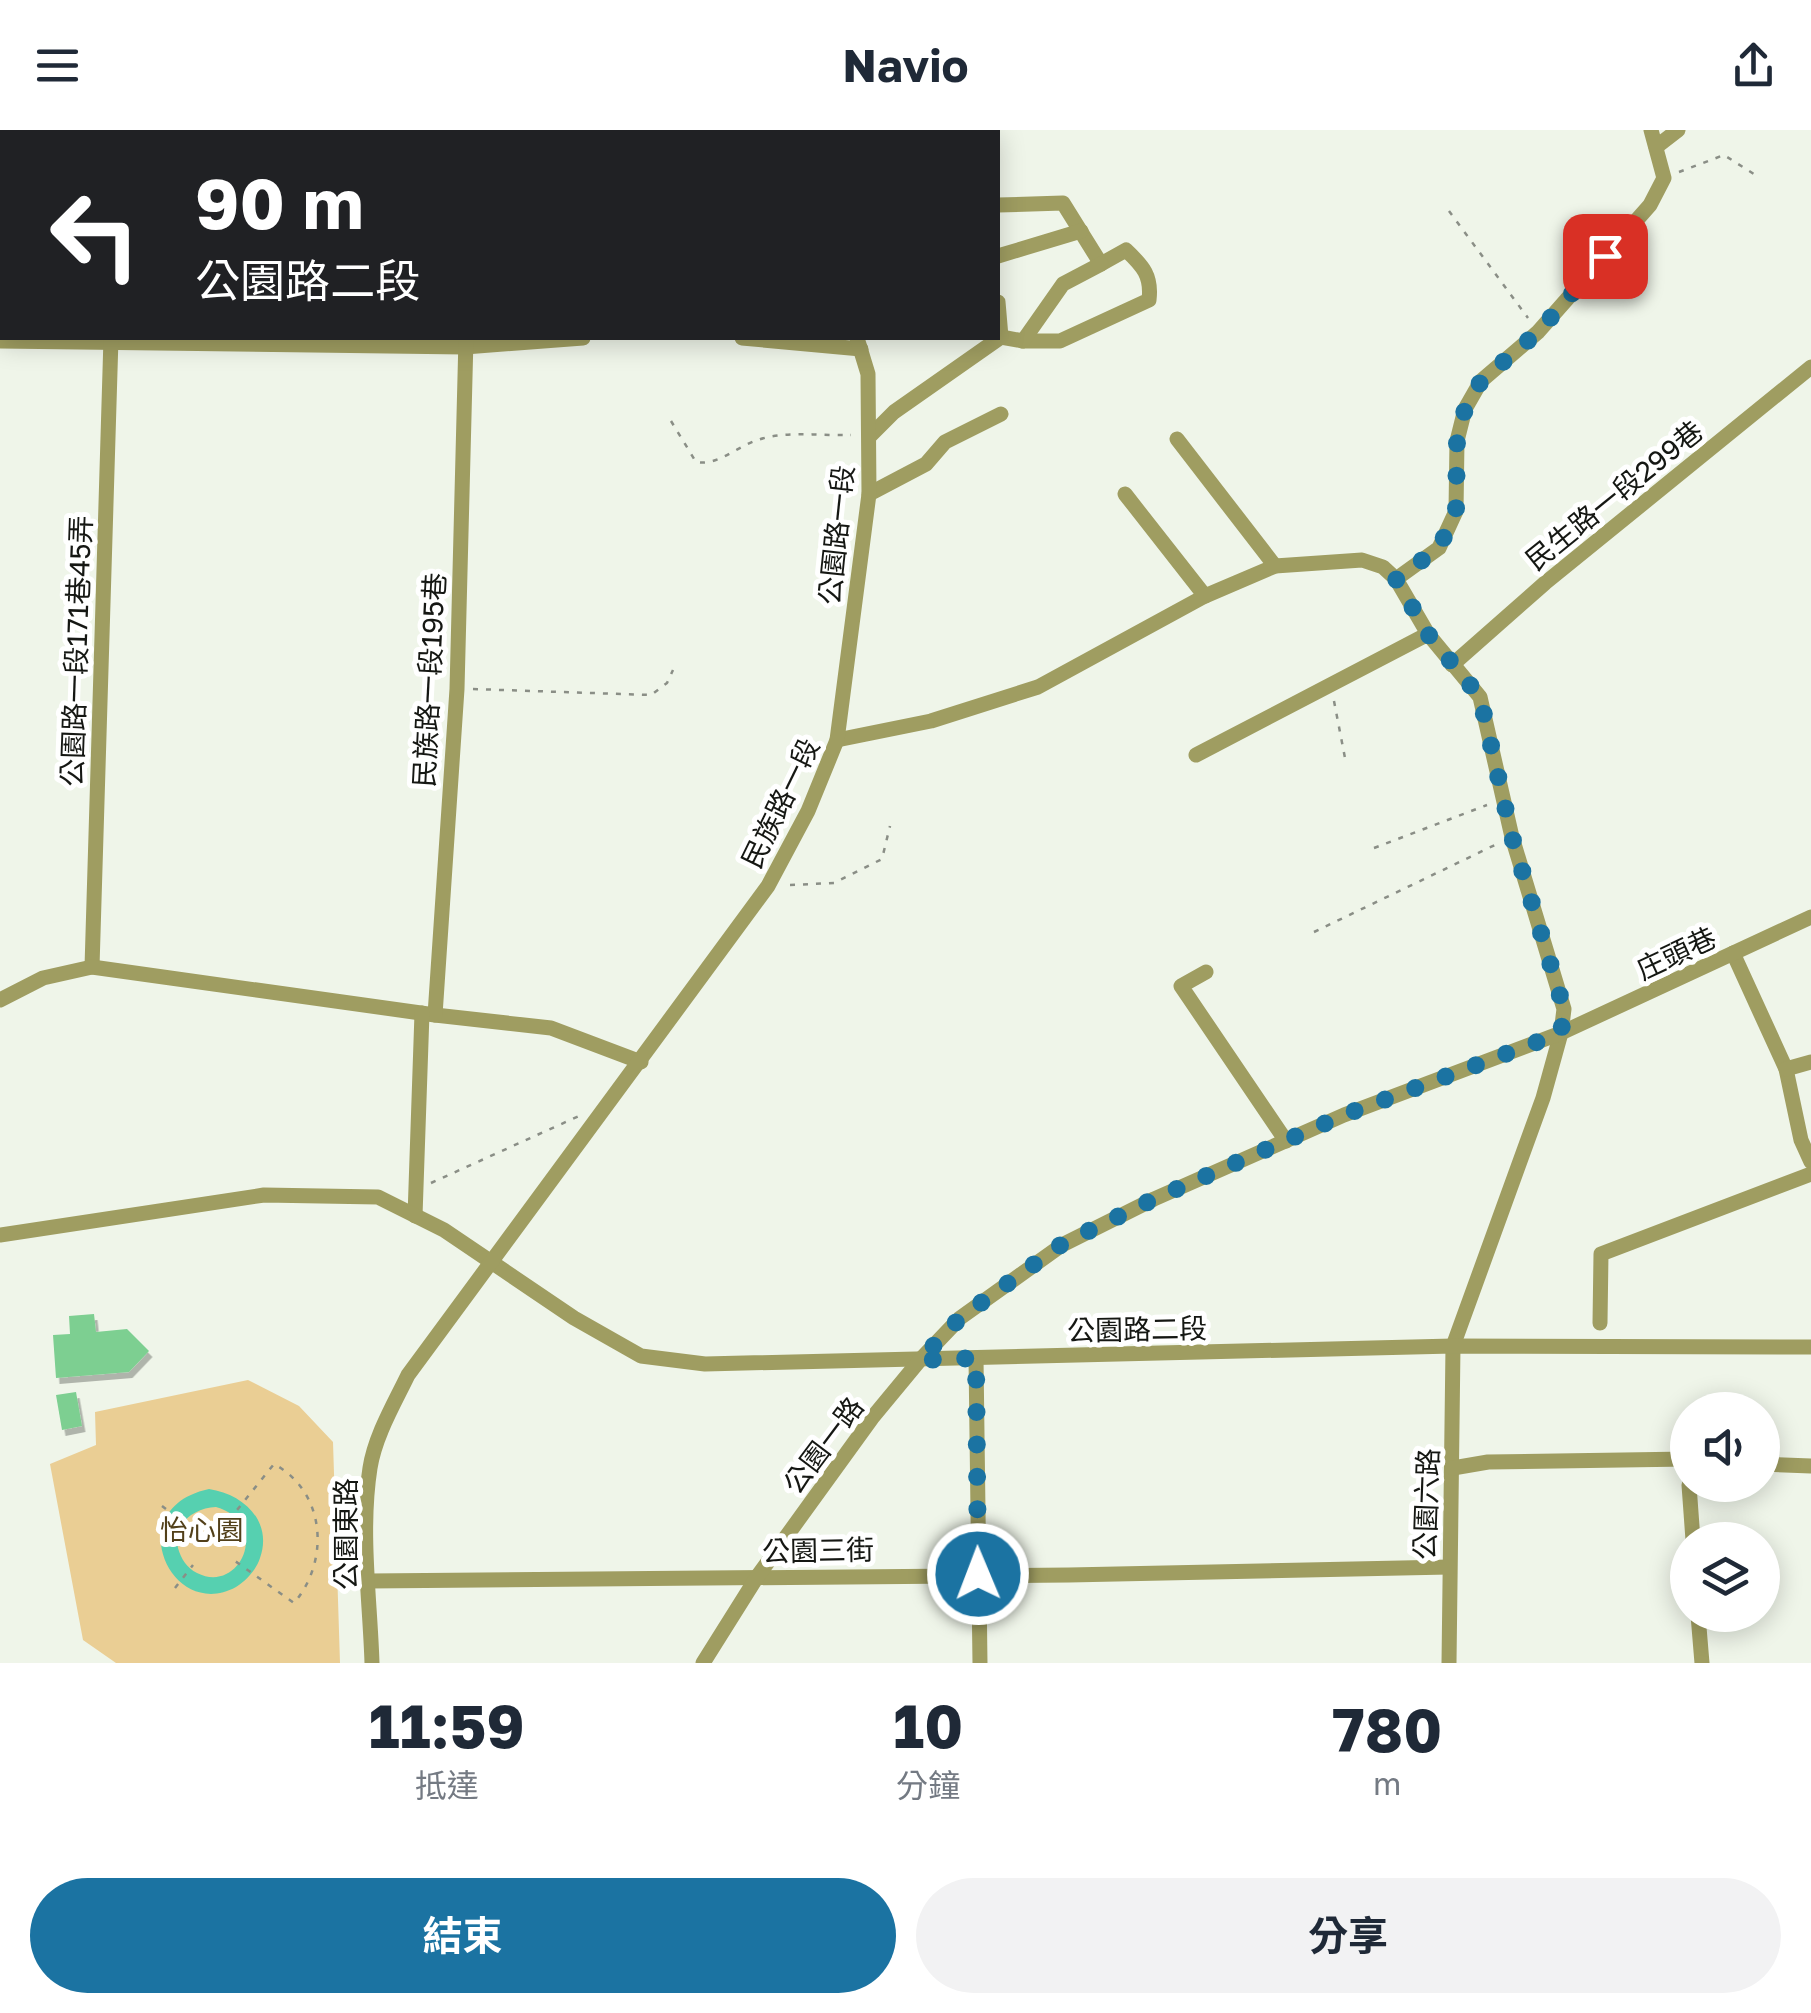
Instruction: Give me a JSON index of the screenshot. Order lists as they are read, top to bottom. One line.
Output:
{"streets":{"street":["民生路一段299巷","公園路一段","公園路一段171巷45弄","民族路一段195巷","民族路一段","庄頭巷","公園路二段","公園一路","公園六路","公園東路","公園三街"]},"crossings":[["公園路一段","民族路一段"],["民族路一段","公園路二段"],["民族路一段","公園東路"],["庄頭巷","公園一路"],["庄頭巷","公園六路"],["公園路二段","公園一路"],["公園路二段","公園六路"],["公園路二段","公園東路"],["公園一路","公園三街"],["公園六路","公園三街"],["公園東路","公園三街"]],"parks":["怡心園"],"page":{"header":"Navio","turn":["90 m","公園路二段"],"eta":["11:59","抵達","10","分鐘","780","m"],"buttons":["結束","分享"]}}
